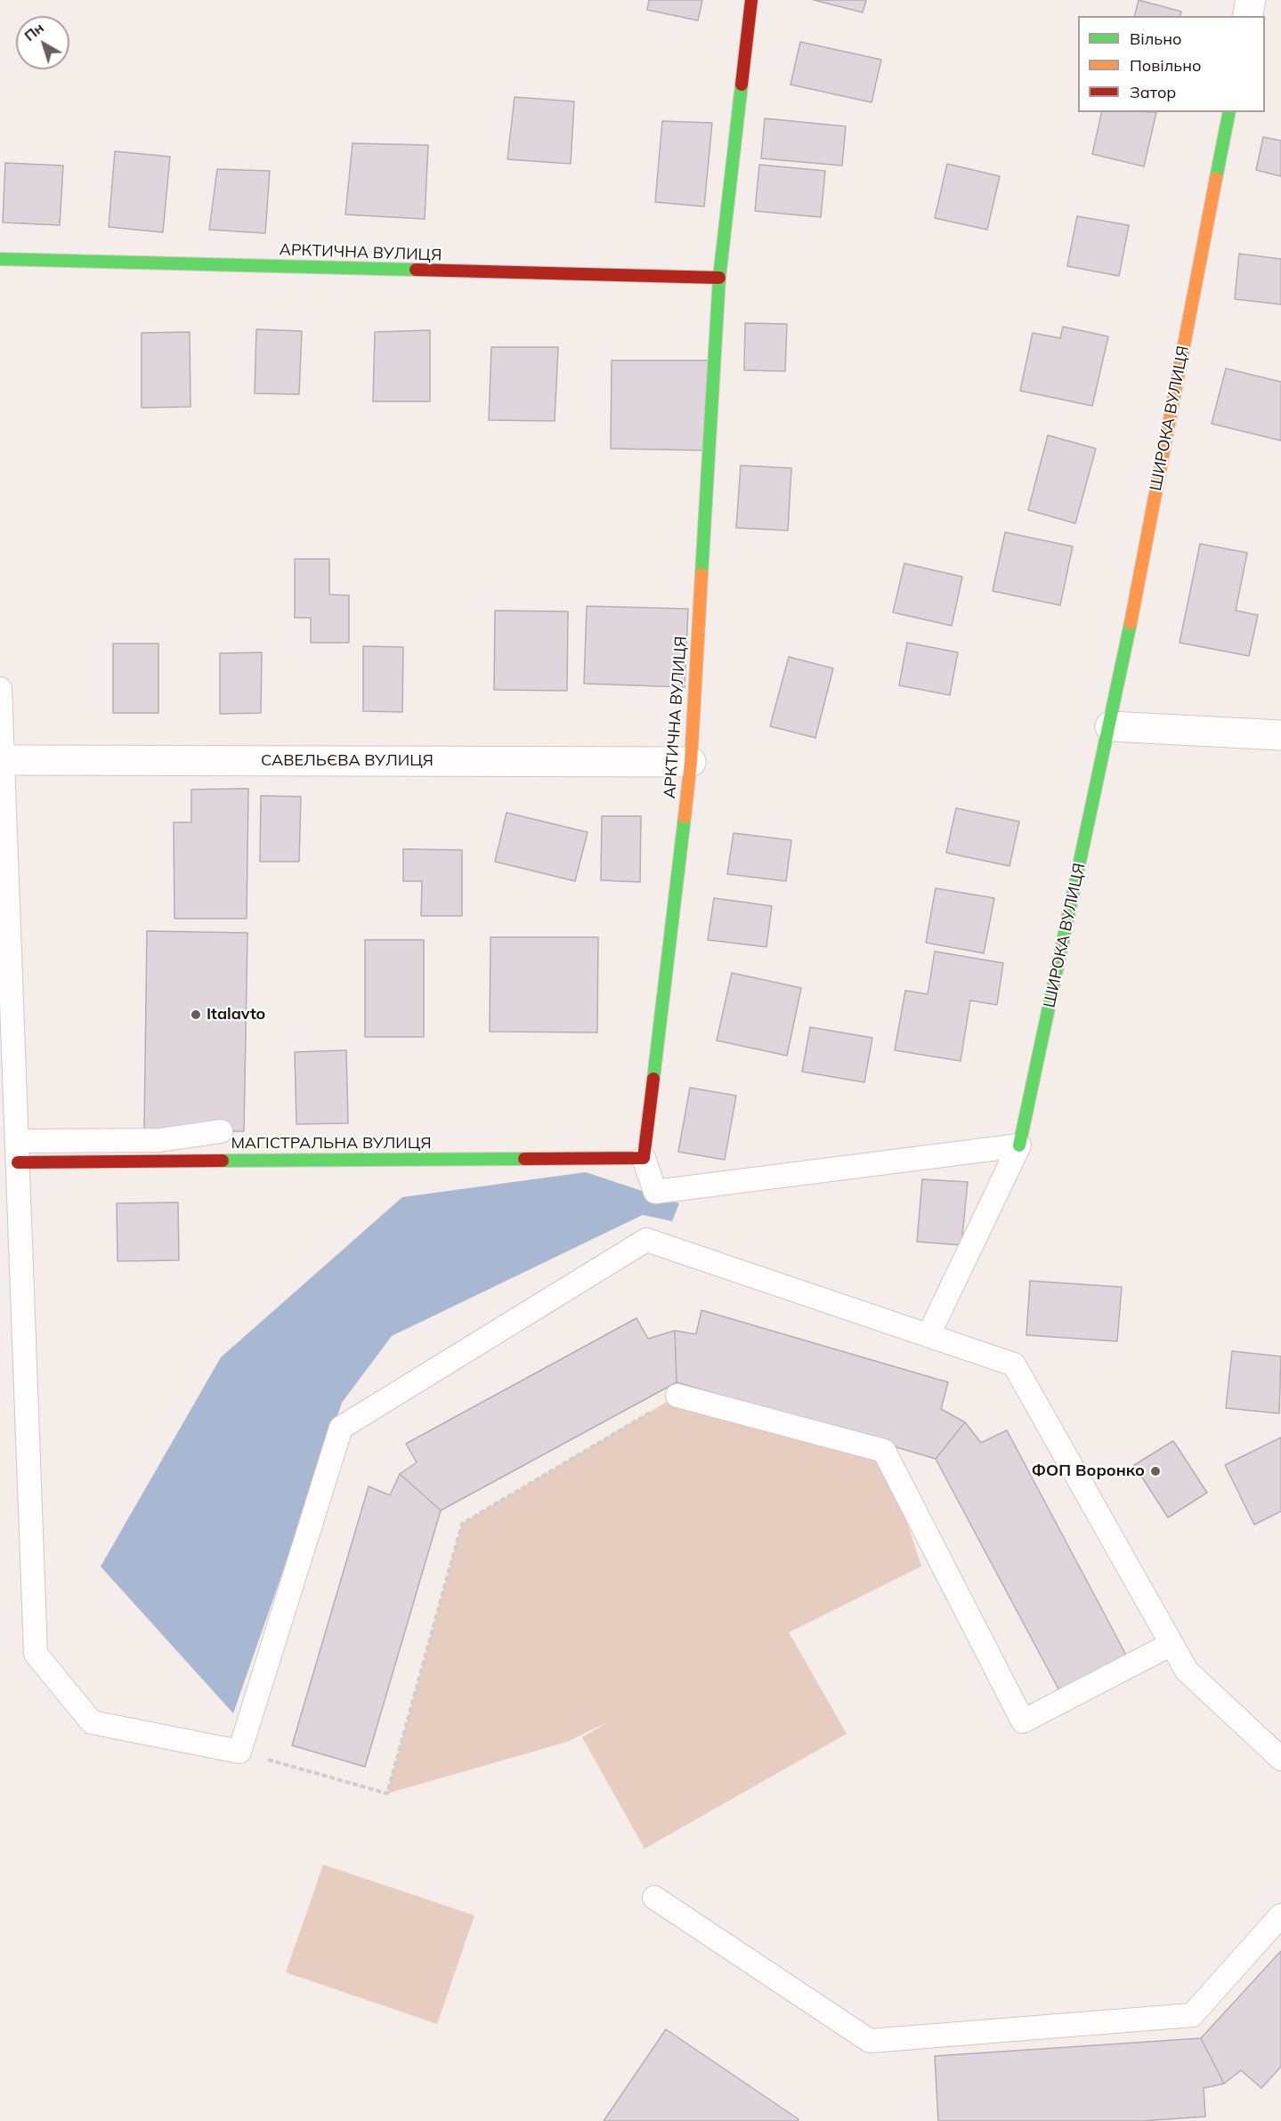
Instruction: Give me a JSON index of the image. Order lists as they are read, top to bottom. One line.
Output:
{"streets":{"street":["АРКТИЧНА ВУЛИЦЯ","ШИРОКА ВУЛИЦЯ","САВЕЛЬЄВА ВУЛИЦЯ","МАГІСТРАЛЬНА ВУЛИЦЯ"]},"crossings":[["АРКТИЧНА ВУЛИЦЯ","САВЕЛЬЄВА ВУЛИЦЯ"],["АРКТИЧНА ВУЛИЦЯ","МАГІСТРАЛЬНА ВУЛИЦЯ"]],"places":["Italavto","ФОП Воронко"],"legend":["Вільно","Повільно","Затор"],"north":"top left"}
